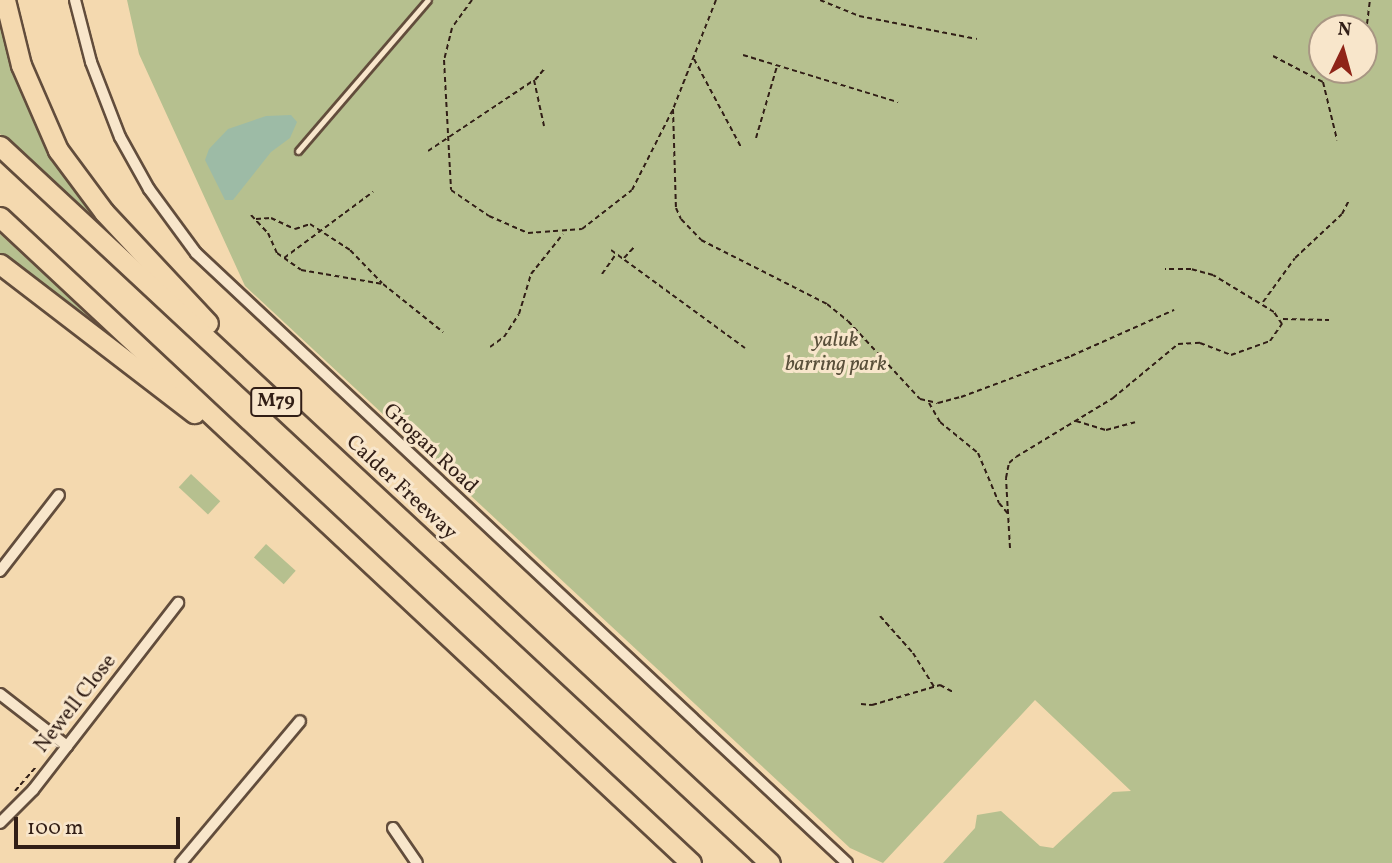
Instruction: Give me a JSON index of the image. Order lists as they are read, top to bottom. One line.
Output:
{"streets":{"highway":["M79","Calder Freeway"],"street":["Grogan Road","Newell Close"]},"parks":["yaluk barring park"],"scale_bar":"100 m","north":"top"}
